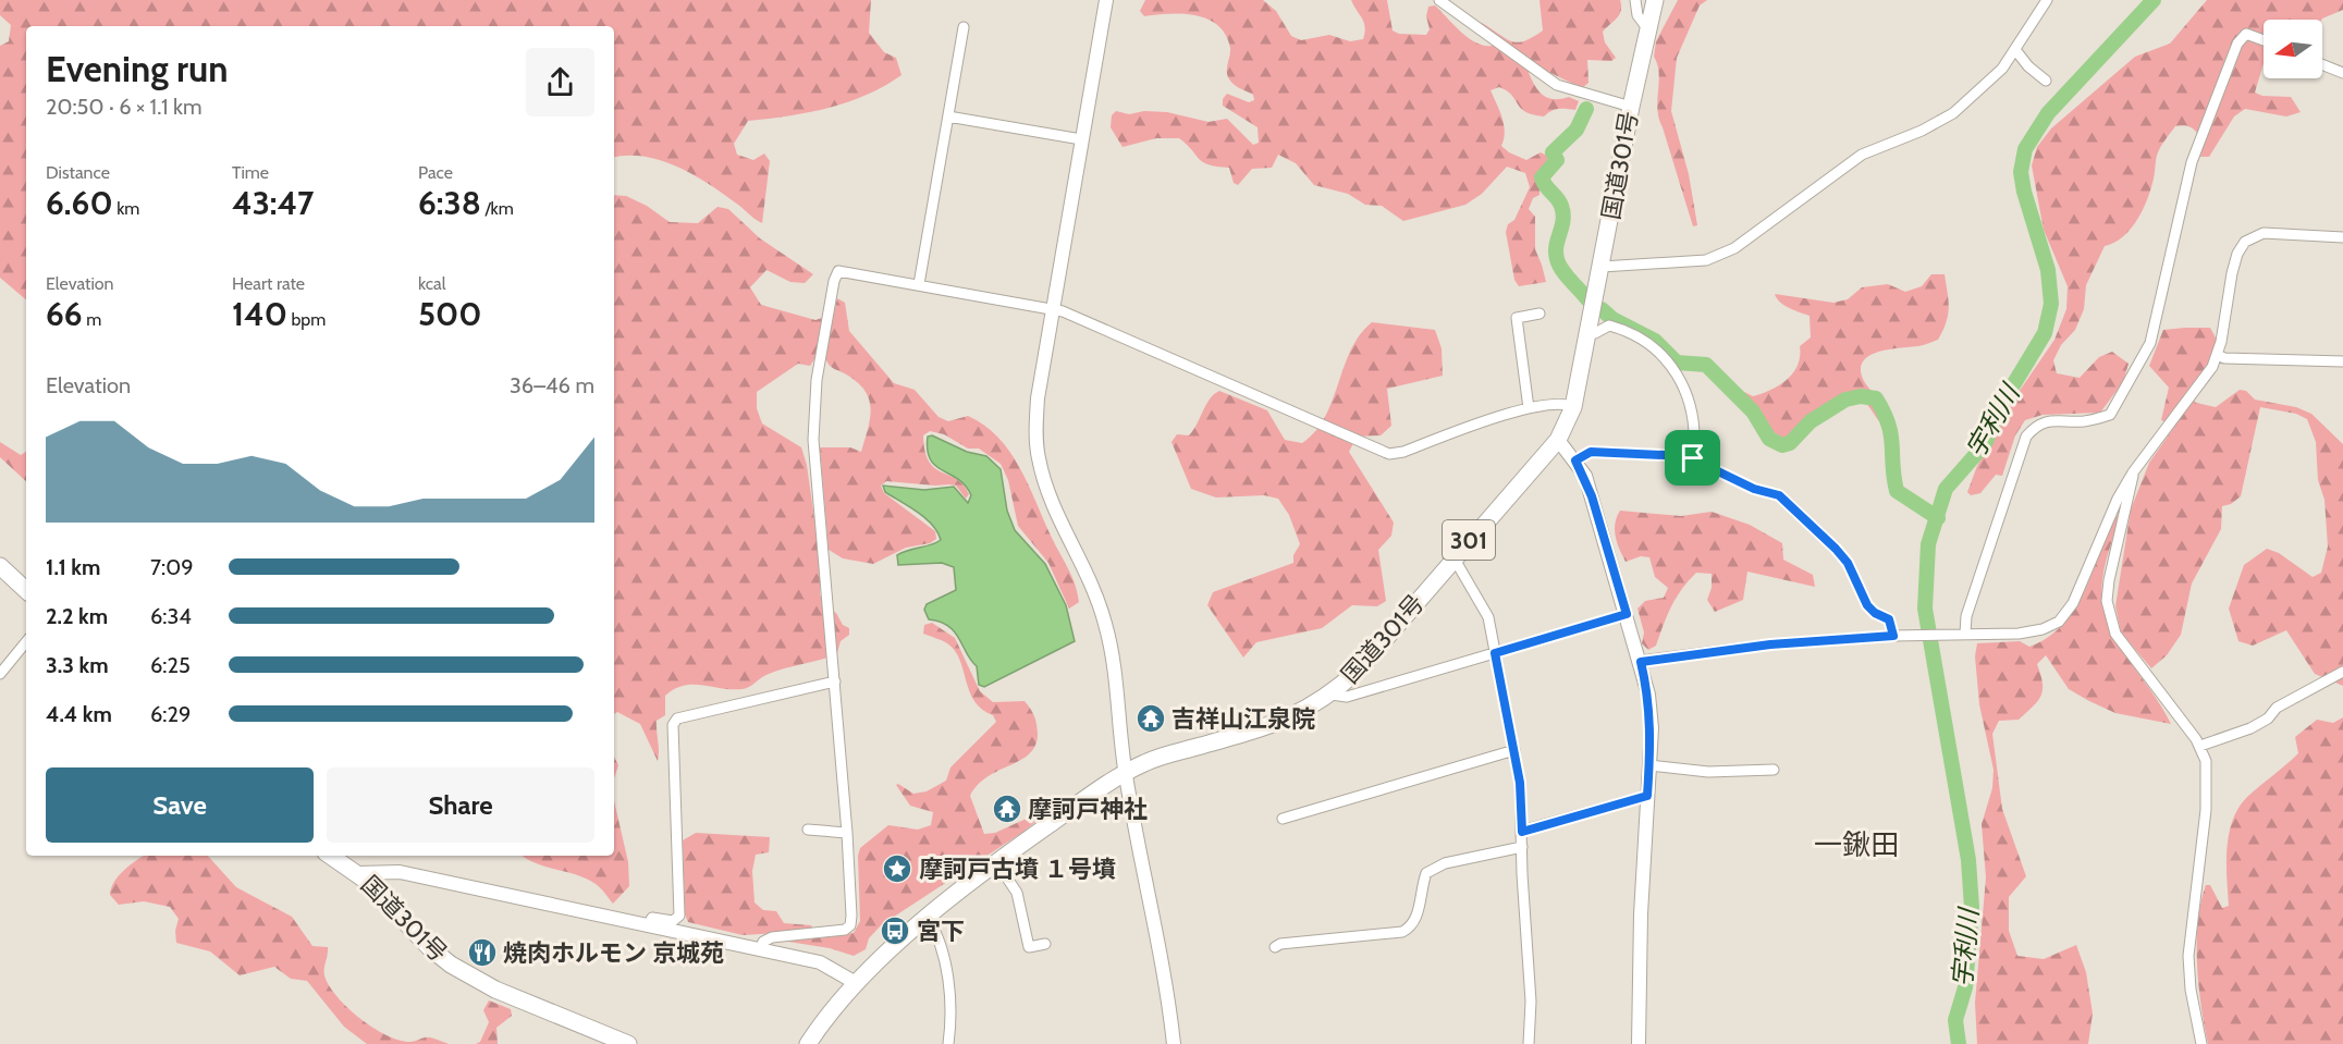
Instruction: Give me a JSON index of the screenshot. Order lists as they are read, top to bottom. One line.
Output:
{"streets":{"highway":["国道301号","301"]},"districts":["一鍬田"],"water":["宇利川"],"places":{"temple":["吉祥山江泉院","摩訶戸神社"],"place":["摩訶戸古墳 １号墳"],"bus stop":["宮下"],"restaurant":["焼肉ホルモン 京城苑"]},"north":"left","page":{"heading":["Evening run","20:50 · 6 × 1.1 km"],"stats":[["Distance","6.60 km"],["Time","43:47"],["Pace","6:38 /km"],["Elevation","66 m"],["Heart rate","140 bpm"],["kcal","500"]],"chart":["Elevation","36–46 m"],"list":[{"name":"1.1 km","note":"7:09"},{"name":"2.2 km","note":"6:34"},{"name":"3.3 km","note":"6:25"},{"name":"4.4 km","note":"6:29"}],"buttons":["Save","Share"]}}
